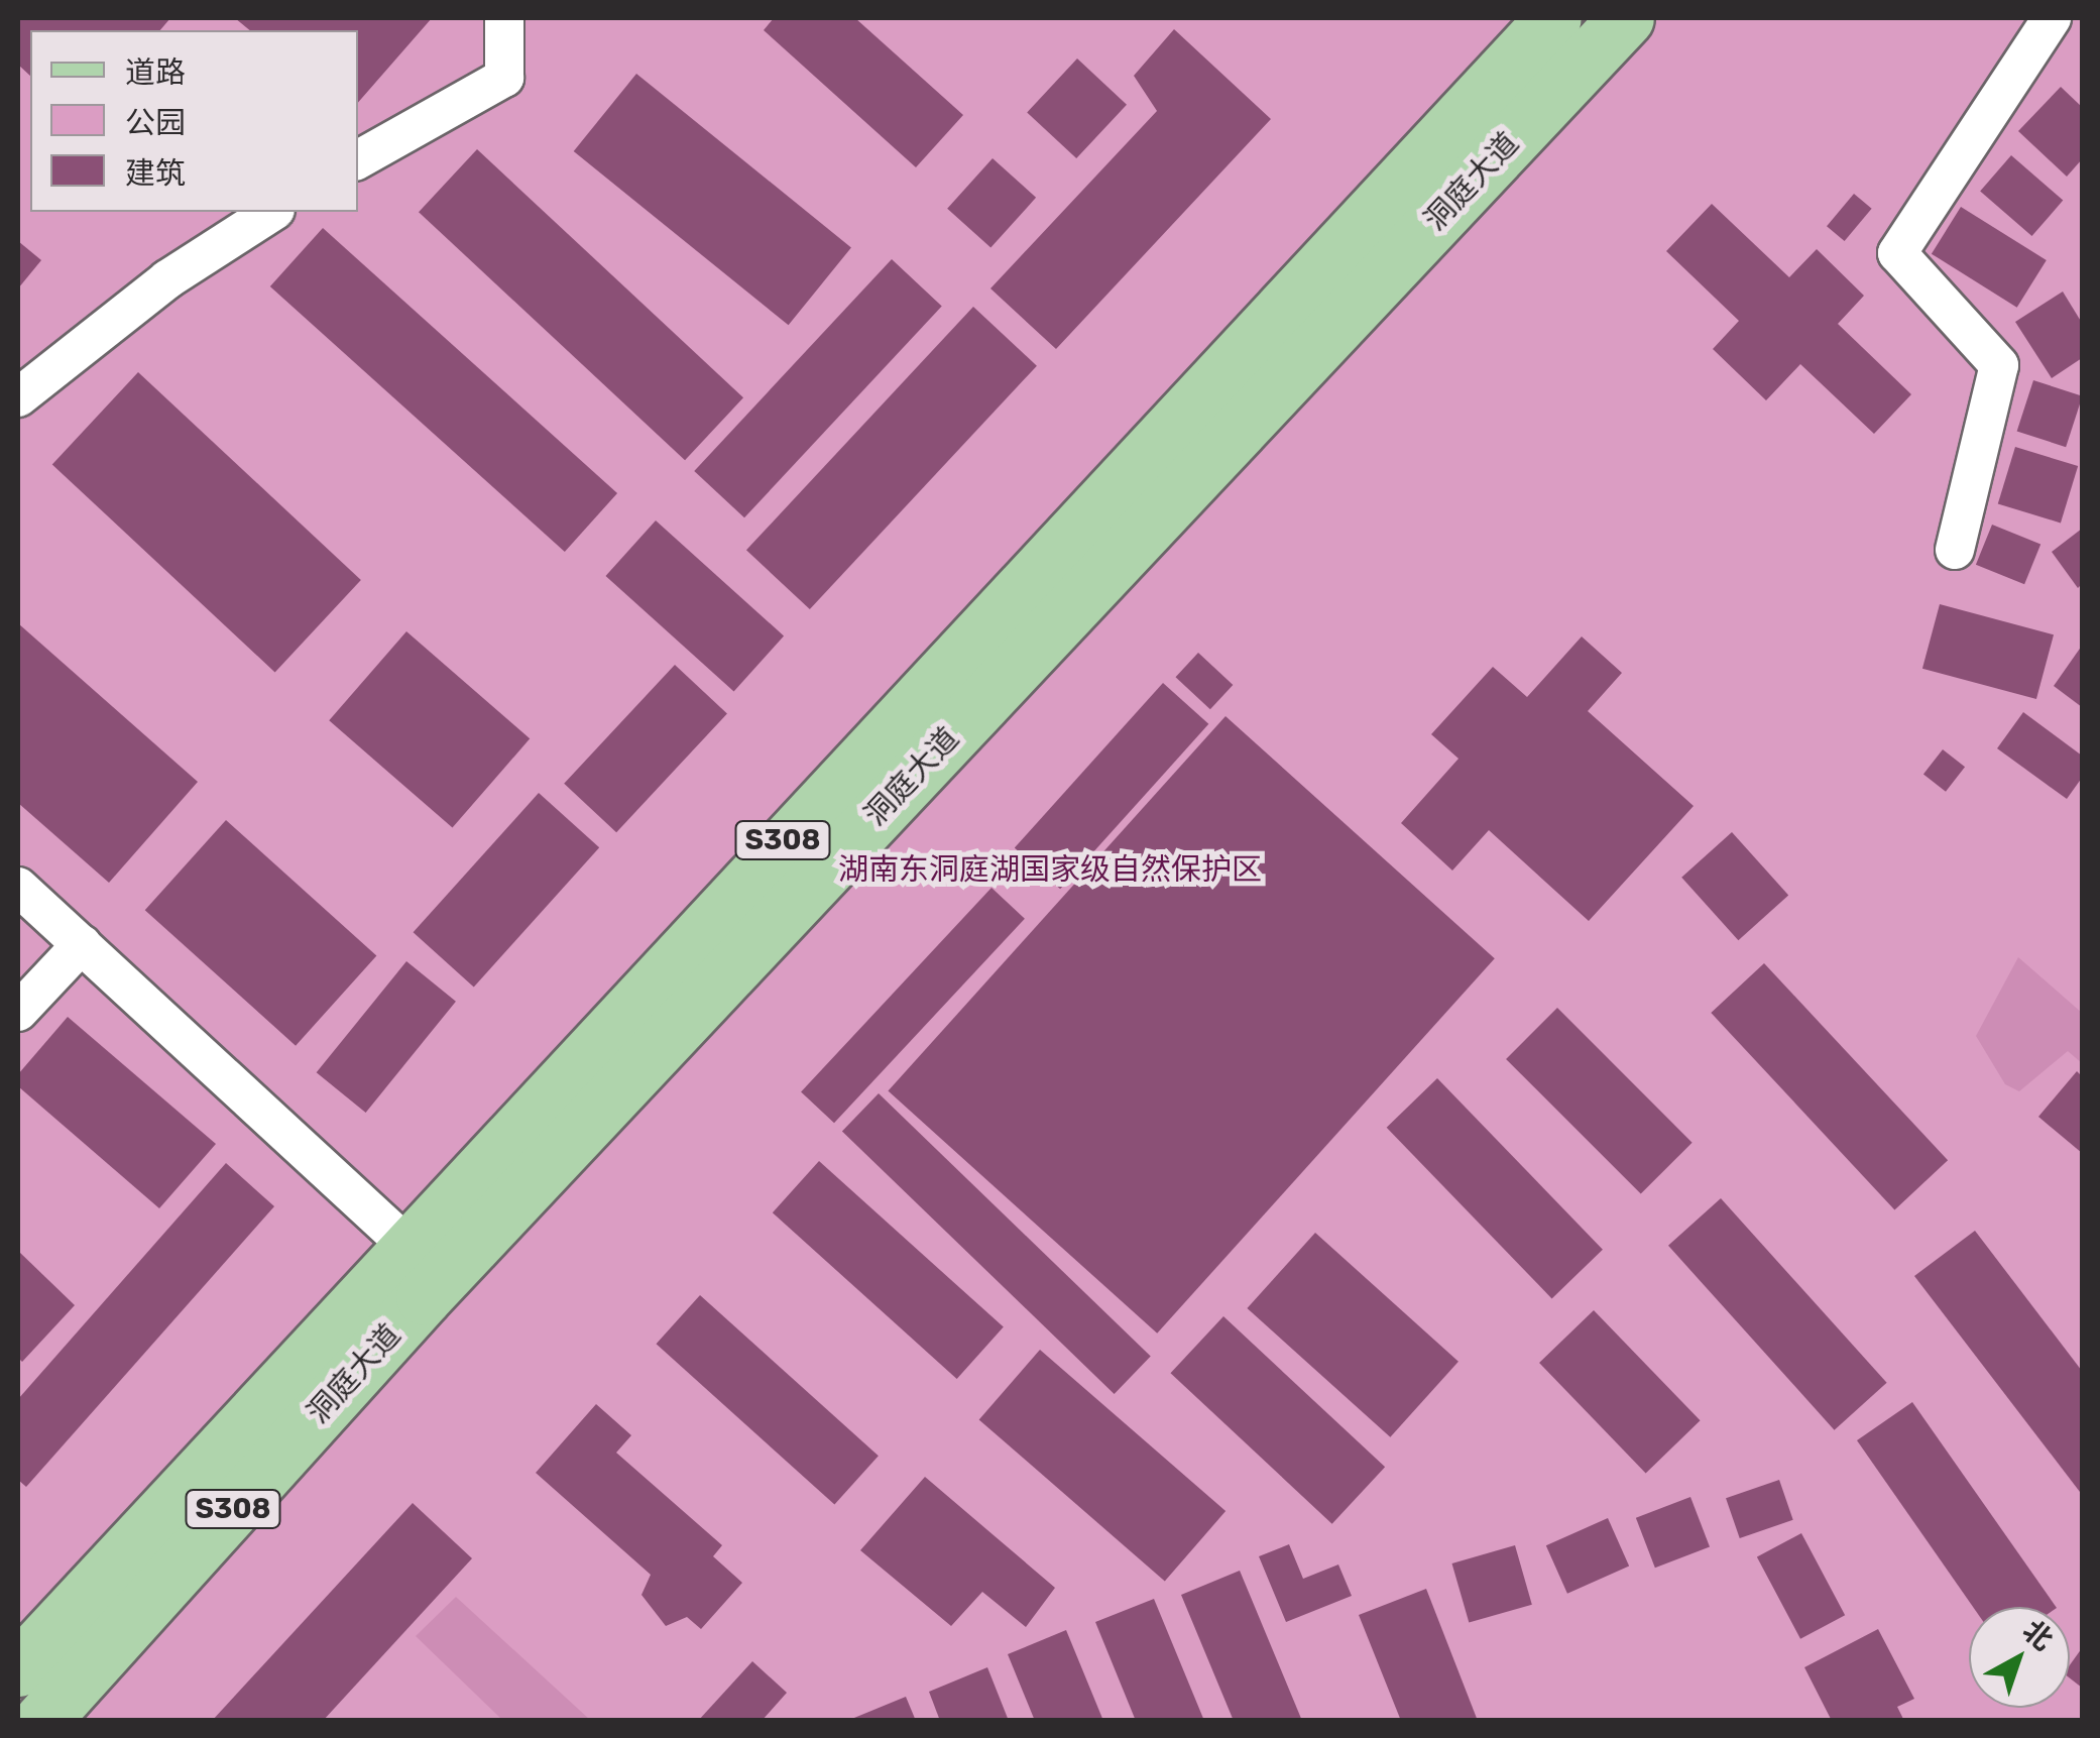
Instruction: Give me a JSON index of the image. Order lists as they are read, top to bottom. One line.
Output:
{"streets":{"main road":["洞庭大道","S308"]},"parks":["湖南东洞庭湖国家级自然保护区"],"legend":["道路","公园","建筑"],"north":"top right"}
